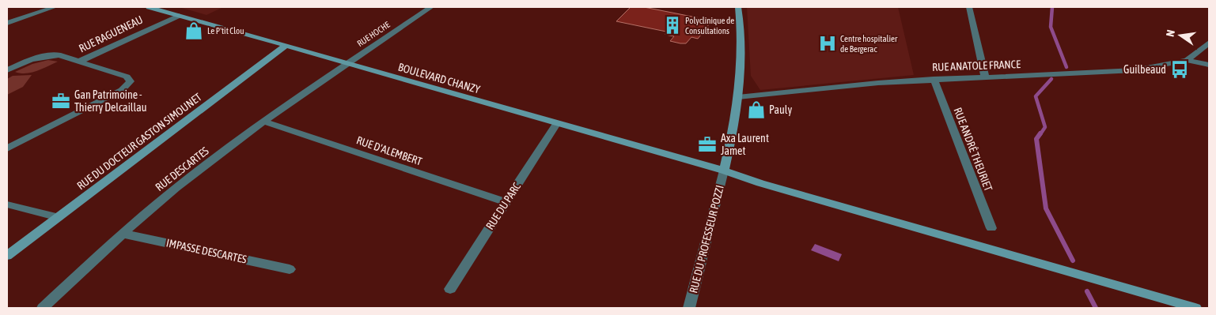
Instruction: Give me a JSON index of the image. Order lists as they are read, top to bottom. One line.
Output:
{"streets":{"main road":["BOULEVARD CHANZY","RUE DU DOCTEUR GASTON SIMOUNET"],"street":["RUE RAGUENEAU","RUE HOCHE","RUE ANATOLE FRANCE","RUE ANDRÉ THEURIET","RUE D'ALEMBERT","RUE DESCARTES","RUE DU PARC","RUE DU PROFESSEUR POZZI","IMPASSE DESCARTES"]},"crossings":[["RUE RAGUENEAU","BOULEVARD CHANZY"],["RUE HOCHE","BOULEVARD CHANZY"],["RUE HOCHE","RUE DESCARTES"],["RUE ANATOLE FRANCE","RUE ANDRÉ THEURIET"],["BOULEVARD CHANZY","RUE DU DOCTEUR GASTON SIMOUNET"],["BOULEVARD CHANZY","RUE DESCARTES"],["BOULEVARD CHANZY","RUE DU PARC"],["BOULEVARD CHANZY","RUE DU PROFESSEUR POZZI"],["RUE D'ALEMBERT","RUE DESCARTES"],["RUE D'ALEMBERT","RUE DU PARC"],["RUE DESCARTES","IMPASSE DESCARTES"]],"places":{"building":["Polyclinique de Consultations"],"shop":["Le P'tit Clou","Pauly"],"hospital":["Centre hospitalier de Bergerac"],"bus stop":["Guilbeaud"],"office":["Gan Patrimoine - Thierry Delcaillau","Axa Laurent Jamet"]},"north":"left"}
